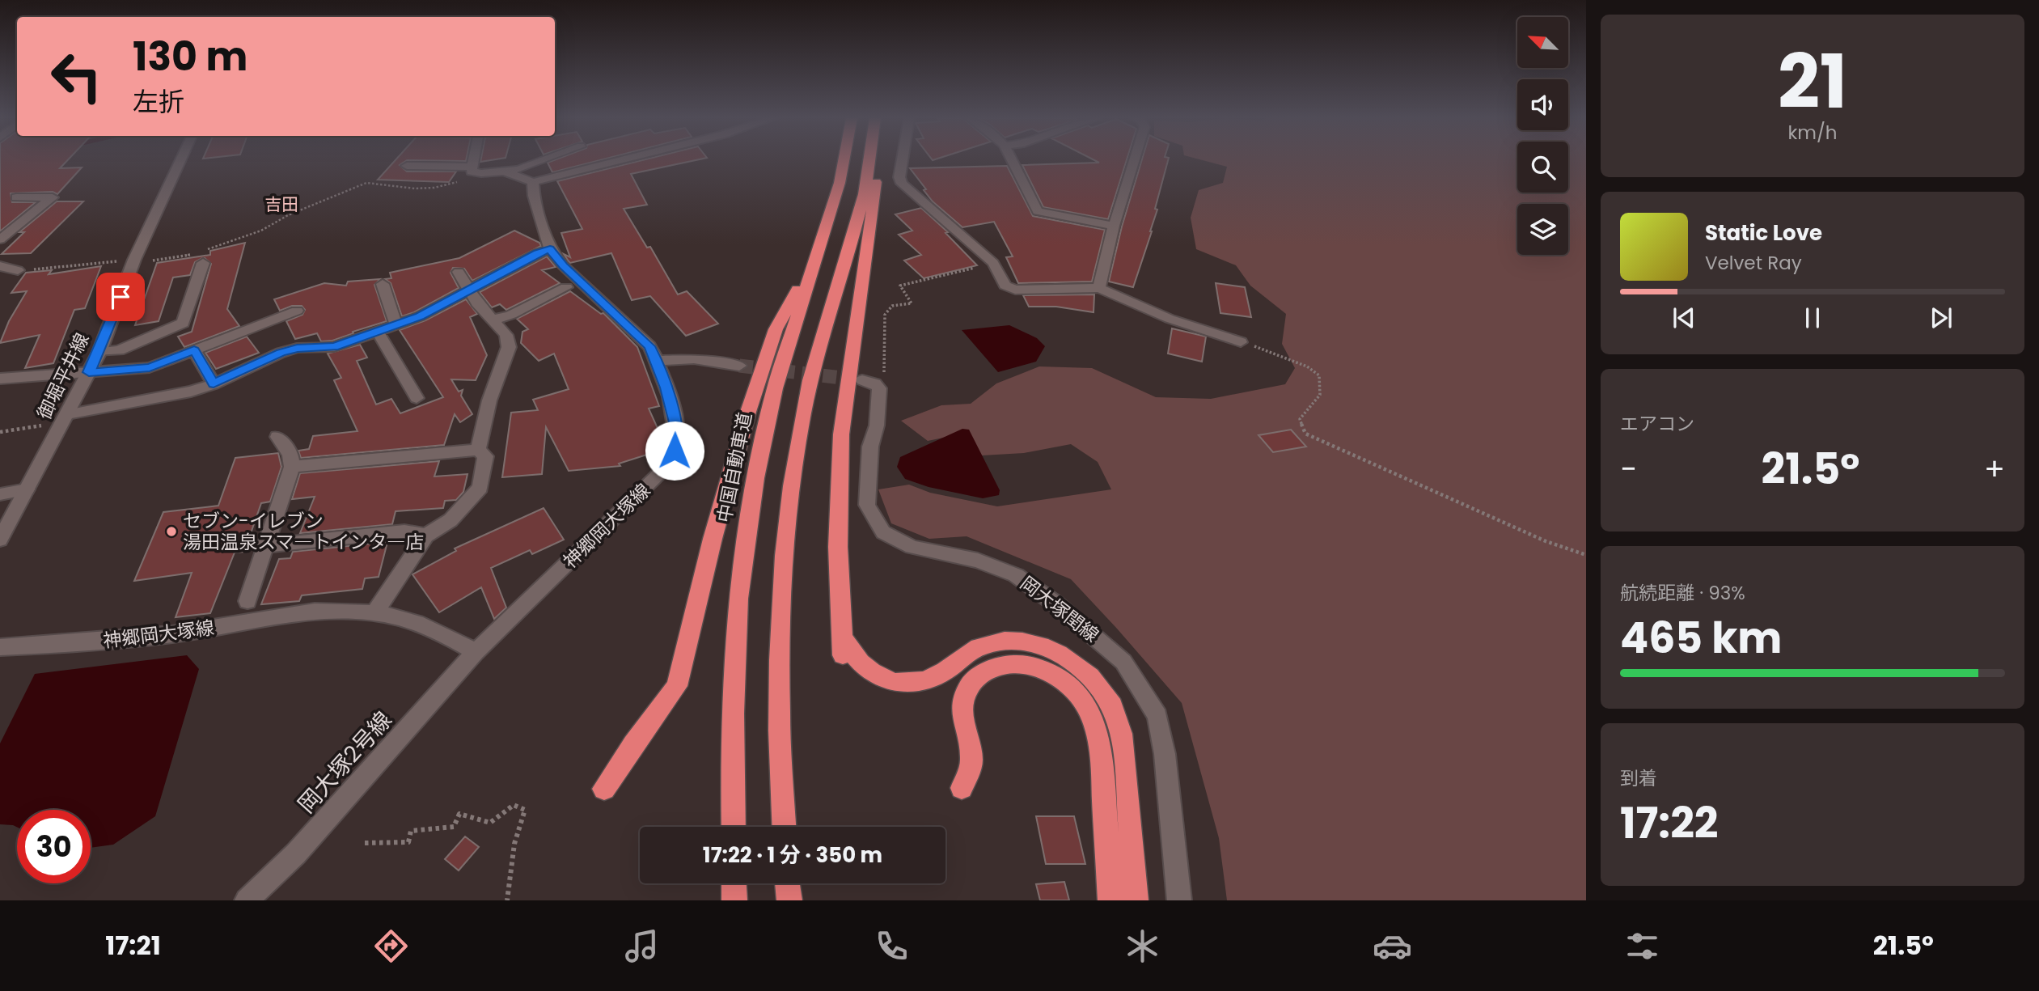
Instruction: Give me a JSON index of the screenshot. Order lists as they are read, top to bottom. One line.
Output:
{"streets":{"highway":["中国自動車道"],"street":["御堀平井線","神郷岡大塚線","岡大塚閏線","岡大塚2号線"]},"crossings":[["神郷岡大塚線","岡大塚2号線"]],"districts":["吉田"],"places":["セブン-イレブン 湯田温泉スマ―トインタ―店"],"north":"top left","page":{"tile":[["21","km/h"],"エアコン",["航続距離 · 93%","465 km"],["到着","17:22"]],"turn":["130 m","左折"],"song":["Static Love","Velvet Ray"],"heat":["−","21.5°","+"],"limit":"30","trip":"17:22 · 1 分 · 350 m","tabs":["17:21","21.5°"]}}
